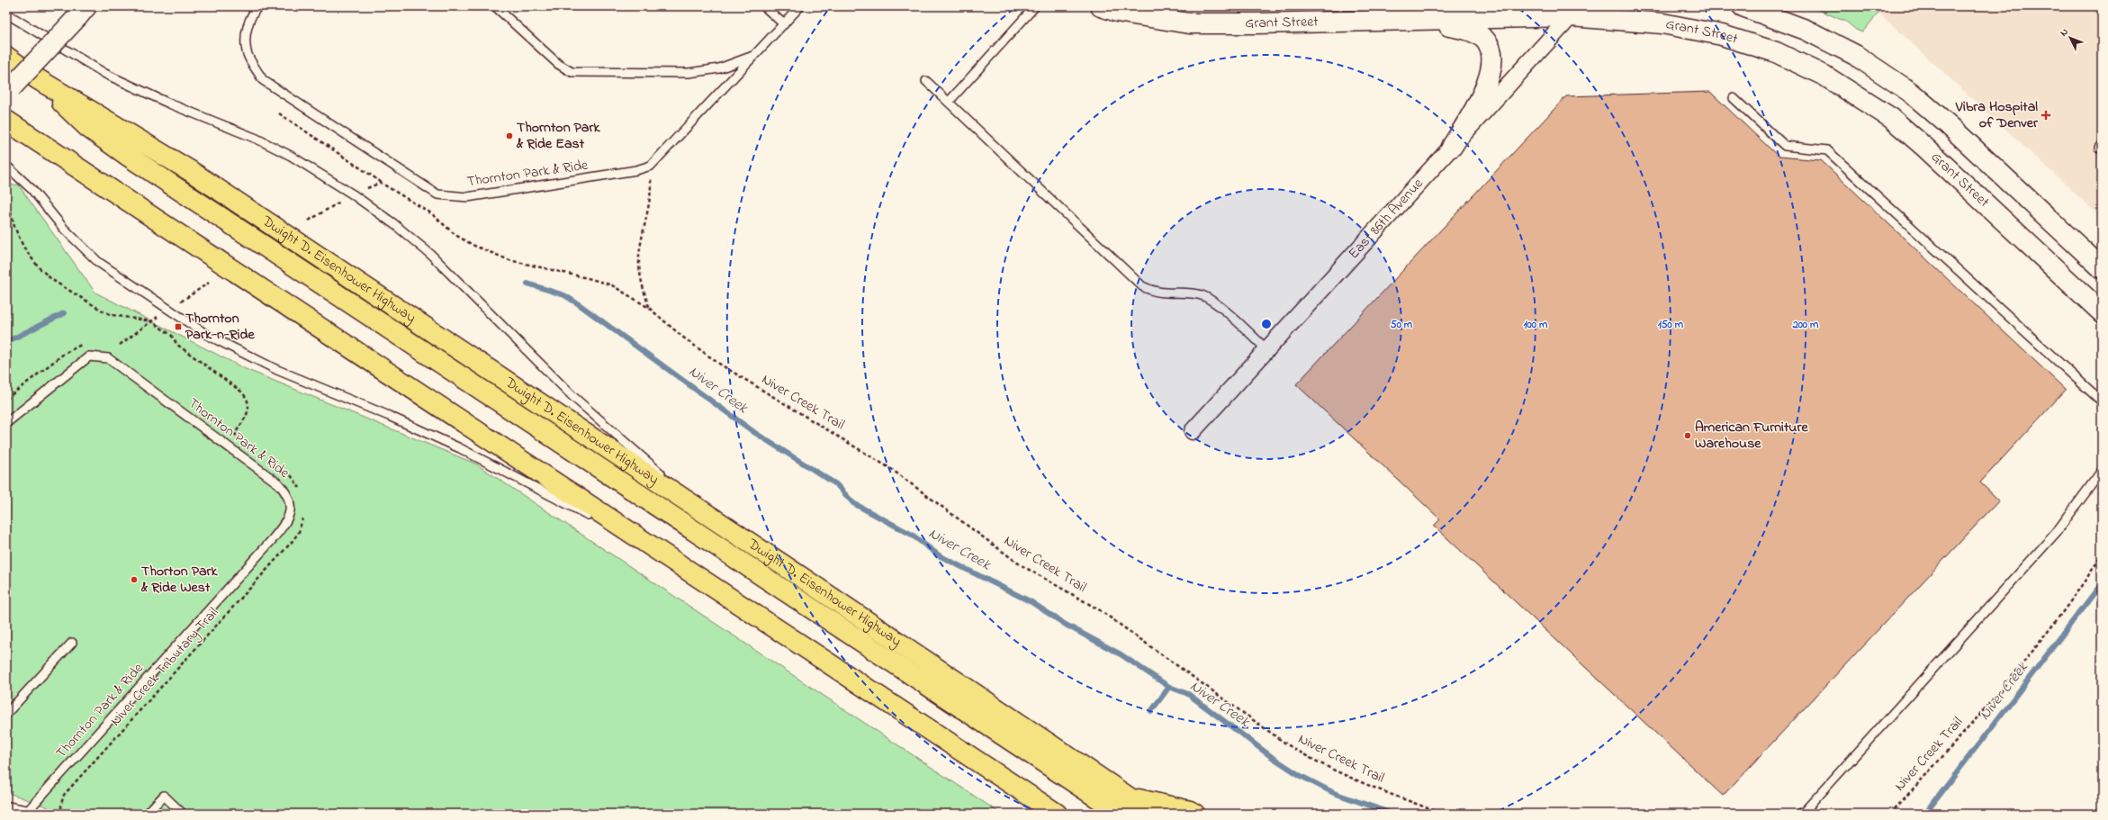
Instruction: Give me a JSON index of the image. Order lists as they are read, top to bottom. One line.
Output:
{"streets":{"highway":["Dwight D. Eisenhower Highway"],"street":["Grant Street","East 86th Avenue"],"lane":["Thornton Park & Ride"],"path":["Niver Creek Trail","Niver Creek Tributary Trail"]},"crossings":[["Grant Street","East 86th Avenue"]],"water":["Niver Creek"],"places":{"health":["Vibra Hospital of Denver"],"other":["Thornton Park & Ride East","American Furniture Warehouse","Thorton Park & Ride West"],"transit":["Thornton Park-n-Ride"]},"north":"top left","rings":["50 m","100 m","150 m","200 m"]}
